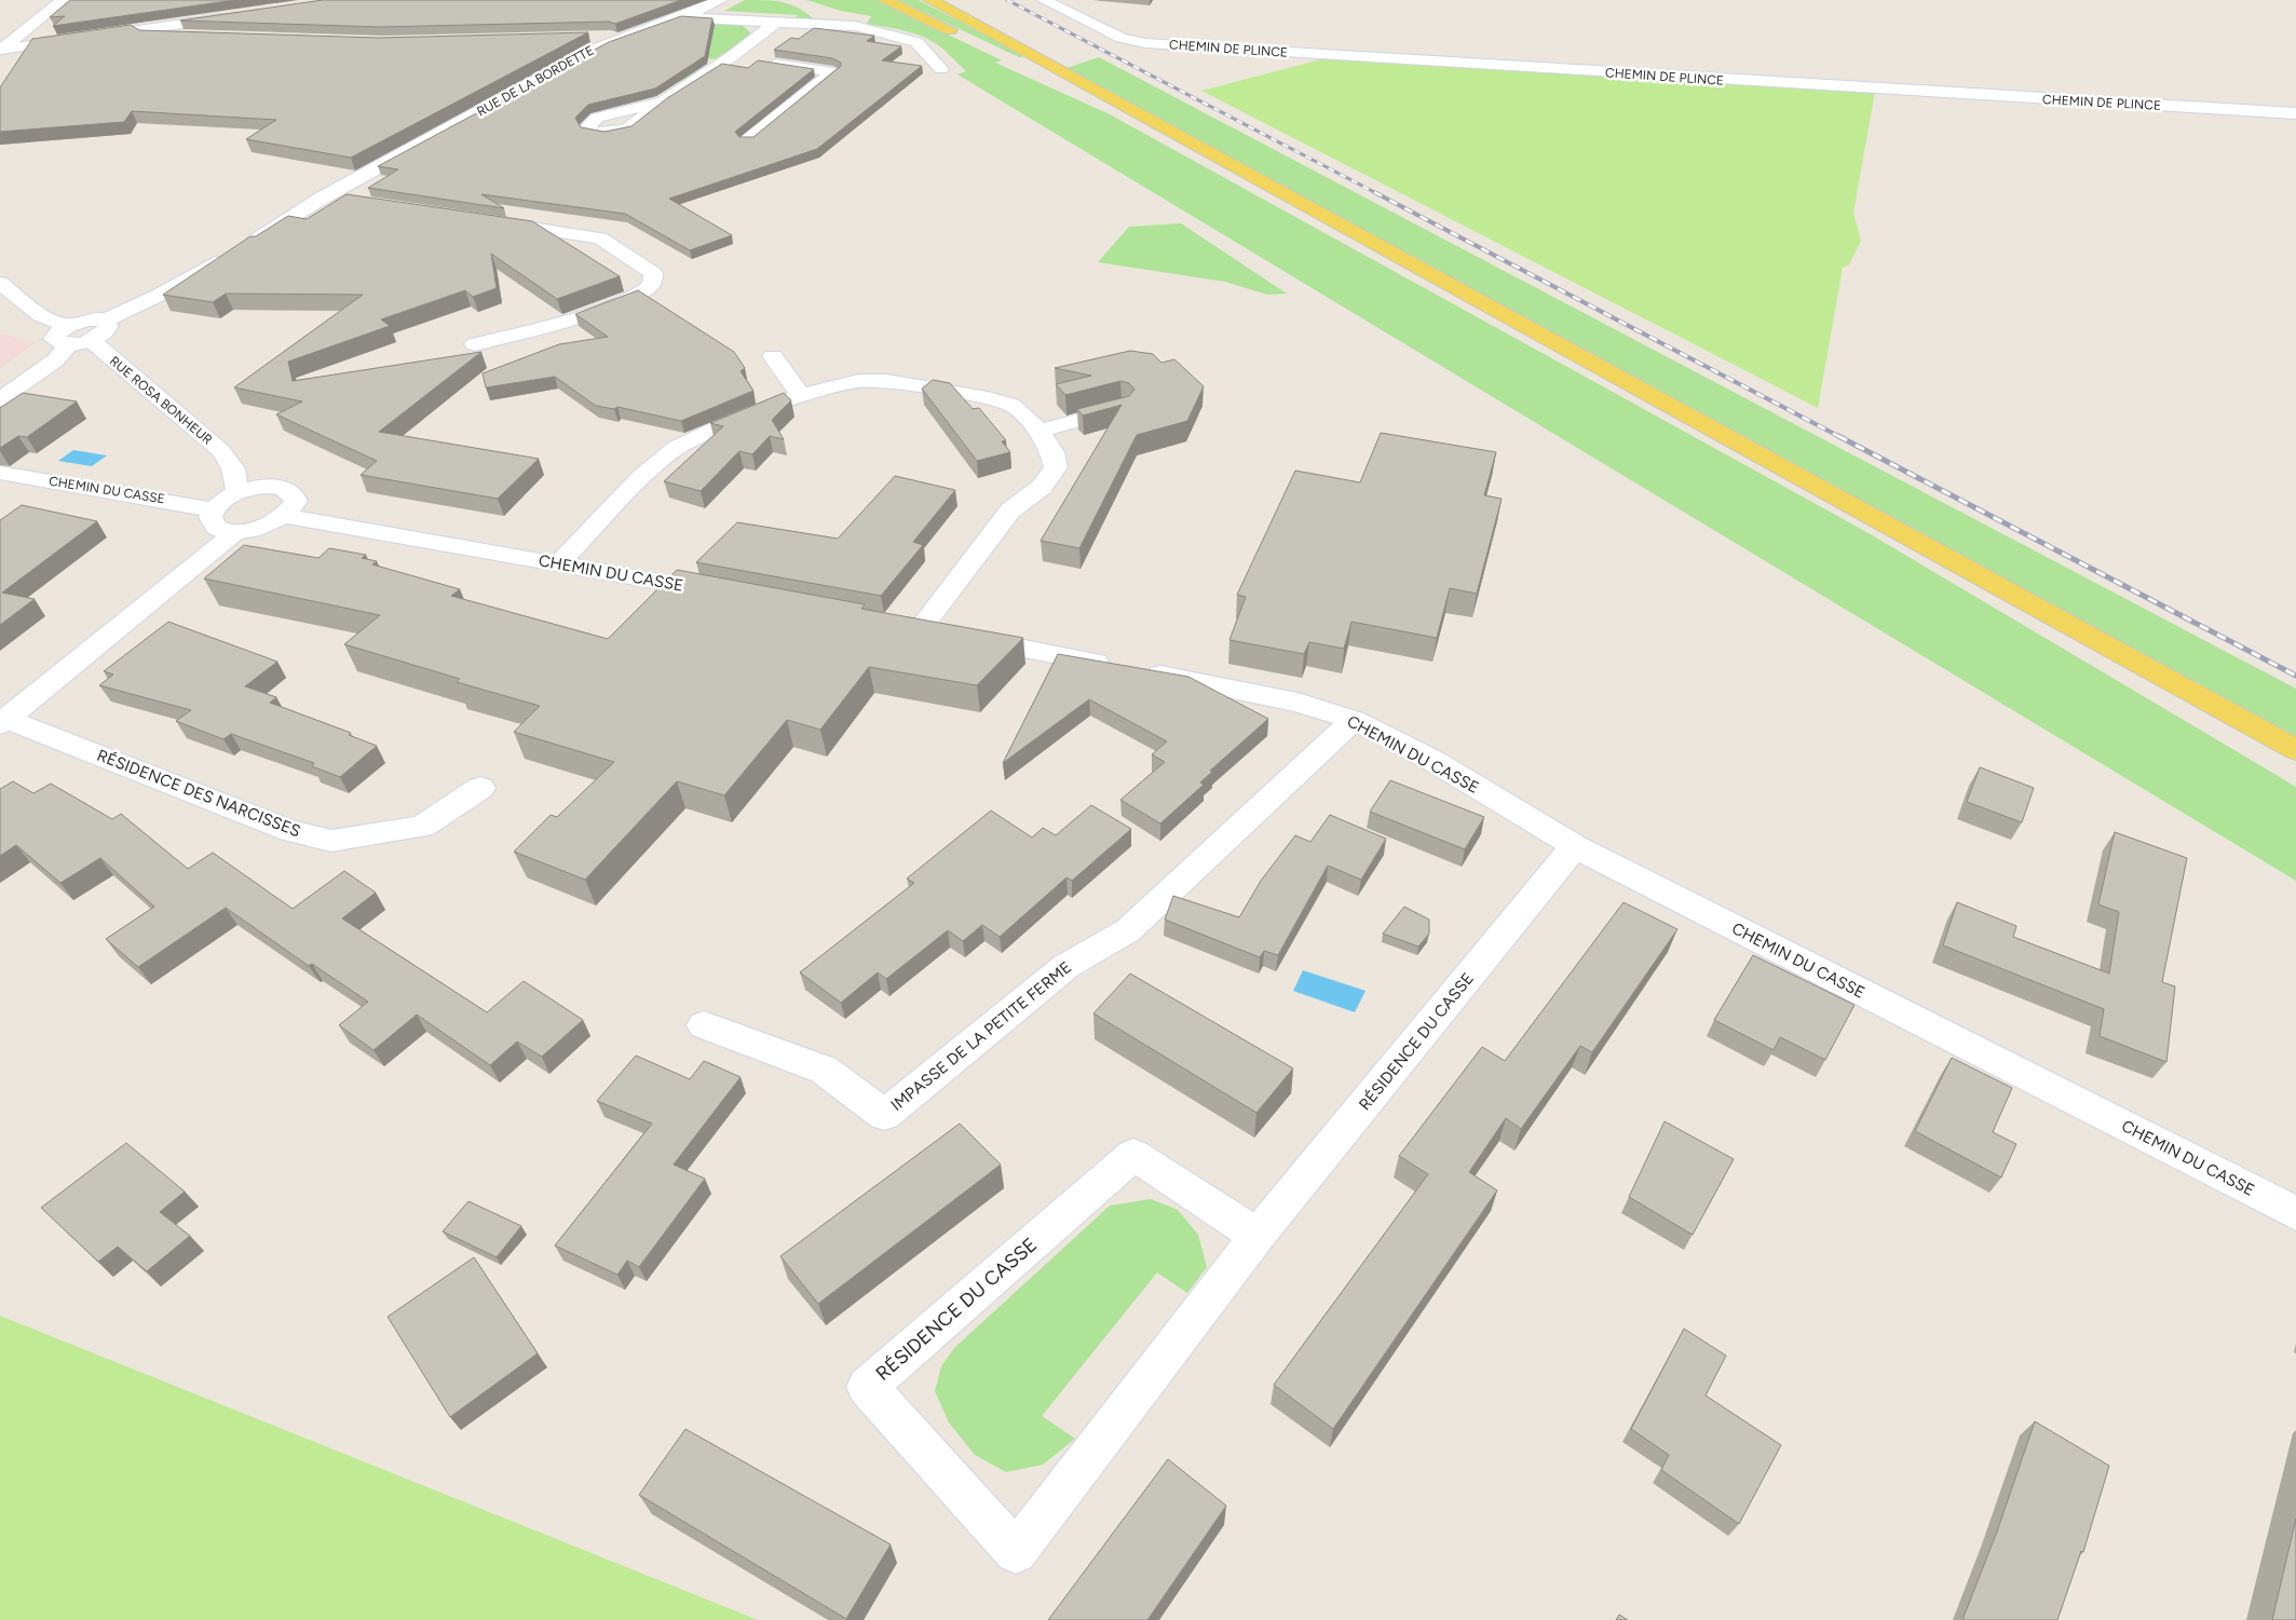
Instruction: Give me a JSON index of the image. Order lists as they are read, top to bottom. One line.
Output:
{"streets":{"street":["CHEMIN DE PLINCE","RUE DE LA BORDETTE","RUE ROSA BONHEUR","CHEMIN DU CASSE","RÉSIDENCE DES NARCISSES","IMPASSE DE LA PETITE FERME","RÉSIDENCE DU CASSE"]},"crossings":[["CHEMIN DU CASSE","IMPASSE DE LA PETITE FERME"],["CHEMIN DU CASSE","RÉSIDENCE DU CASSE"]]}
